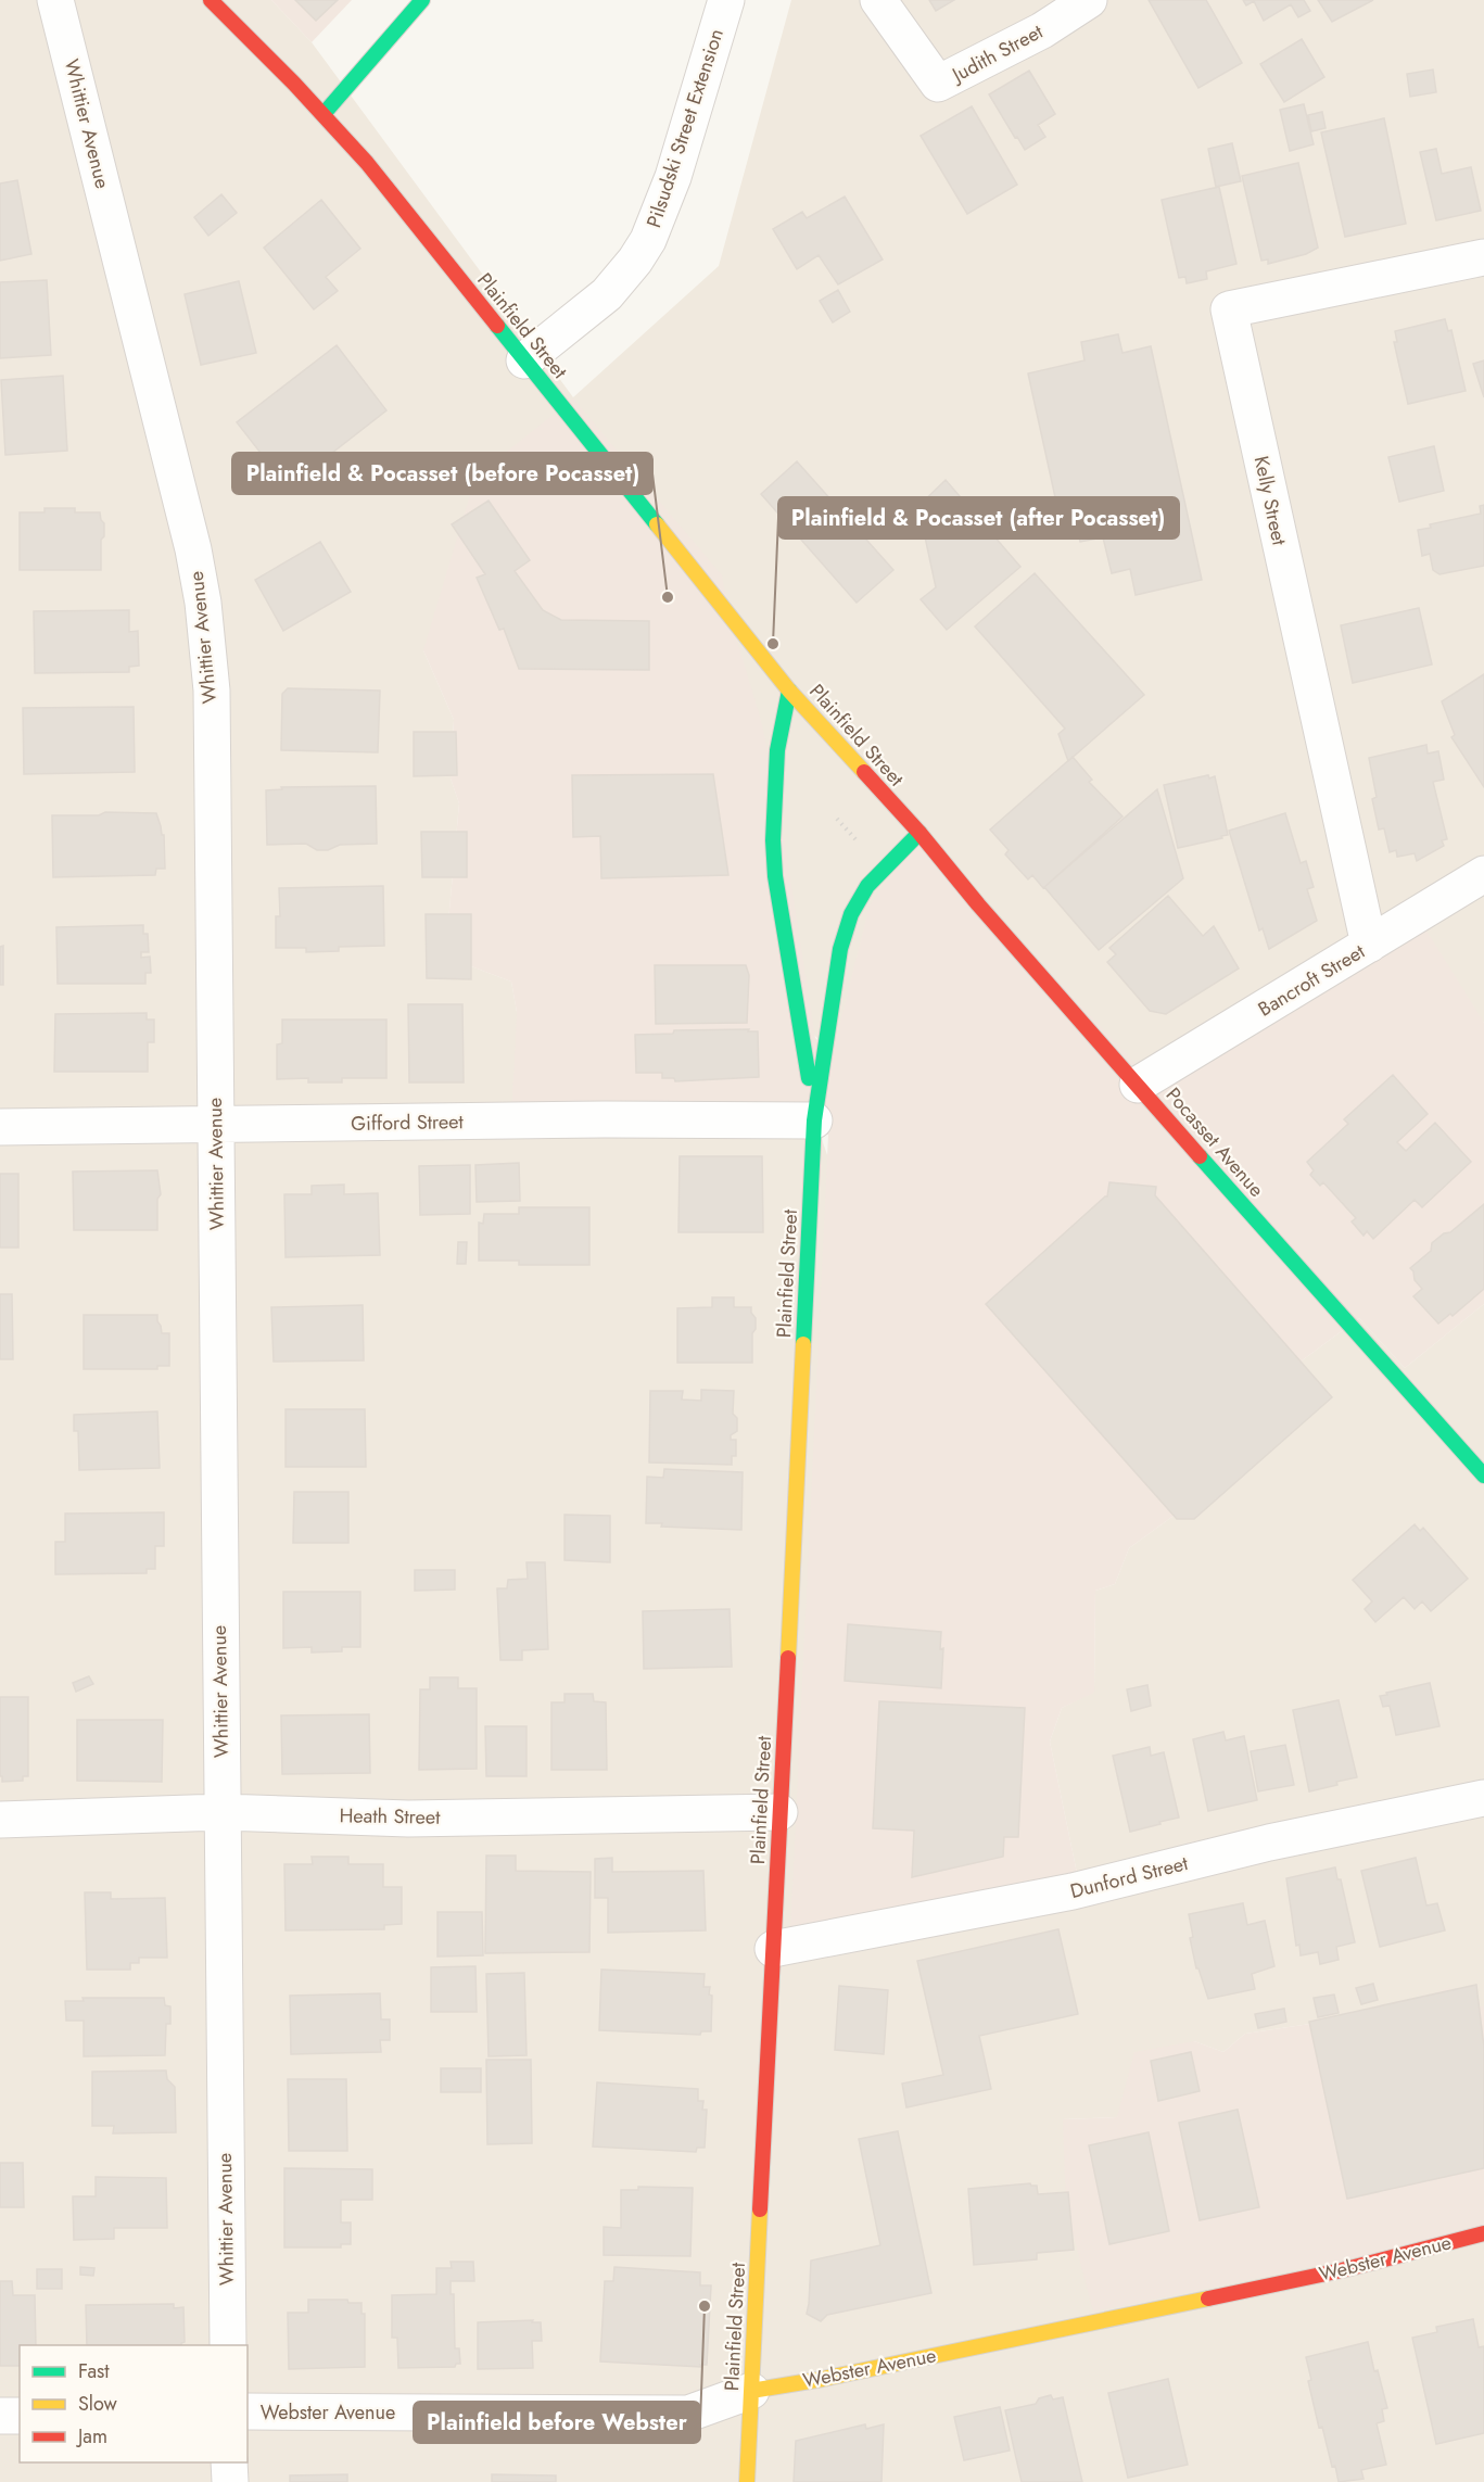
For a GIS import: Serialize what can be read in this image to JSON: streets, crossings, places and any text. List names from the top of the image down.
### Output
{
  "streets": {
    "main road": ["Plainfield Street", "Pocasset Avenue", "Webster Avenue"],
    "street": [
      "Judith Street",
      "Whittier Avenue",
      "Pilsudski Street Extension",
      "Kelly Street",
      "Bancroft Street",
      "Gifford Street",
      "Heath Street",
      "Dunford Street"
    ]
  },
  "crossings": [
    ["Whittier Avenue", "Gifford Street"],
    ["Whittier Avenue", "Heath Street"],
    ["Pilsudski Street Extension", "Plainfield Street"],
    ["Plainfield Street", "Gifford Street"],
    ["Plainfield Street", "Pocasset Avenue"],
    ["Plainfield Street", "Heath Street"],
    ["Plainfield Street", "Dunford Street"],
    ["Plainfield Street", "Webster Avenue"],
    ["Kelly Street", "Bancroft Street"],
    ["Bancroft Street", "Pocasset Avenue"]
  ],
  "places": ["Plainfield & Pocasset (before Pocasset)", "Plainfield & Pocasset (after Pocasset)", "Plainfield before Webster"],
  "legend": ["Fast", "Slow", "Jam"]
}
